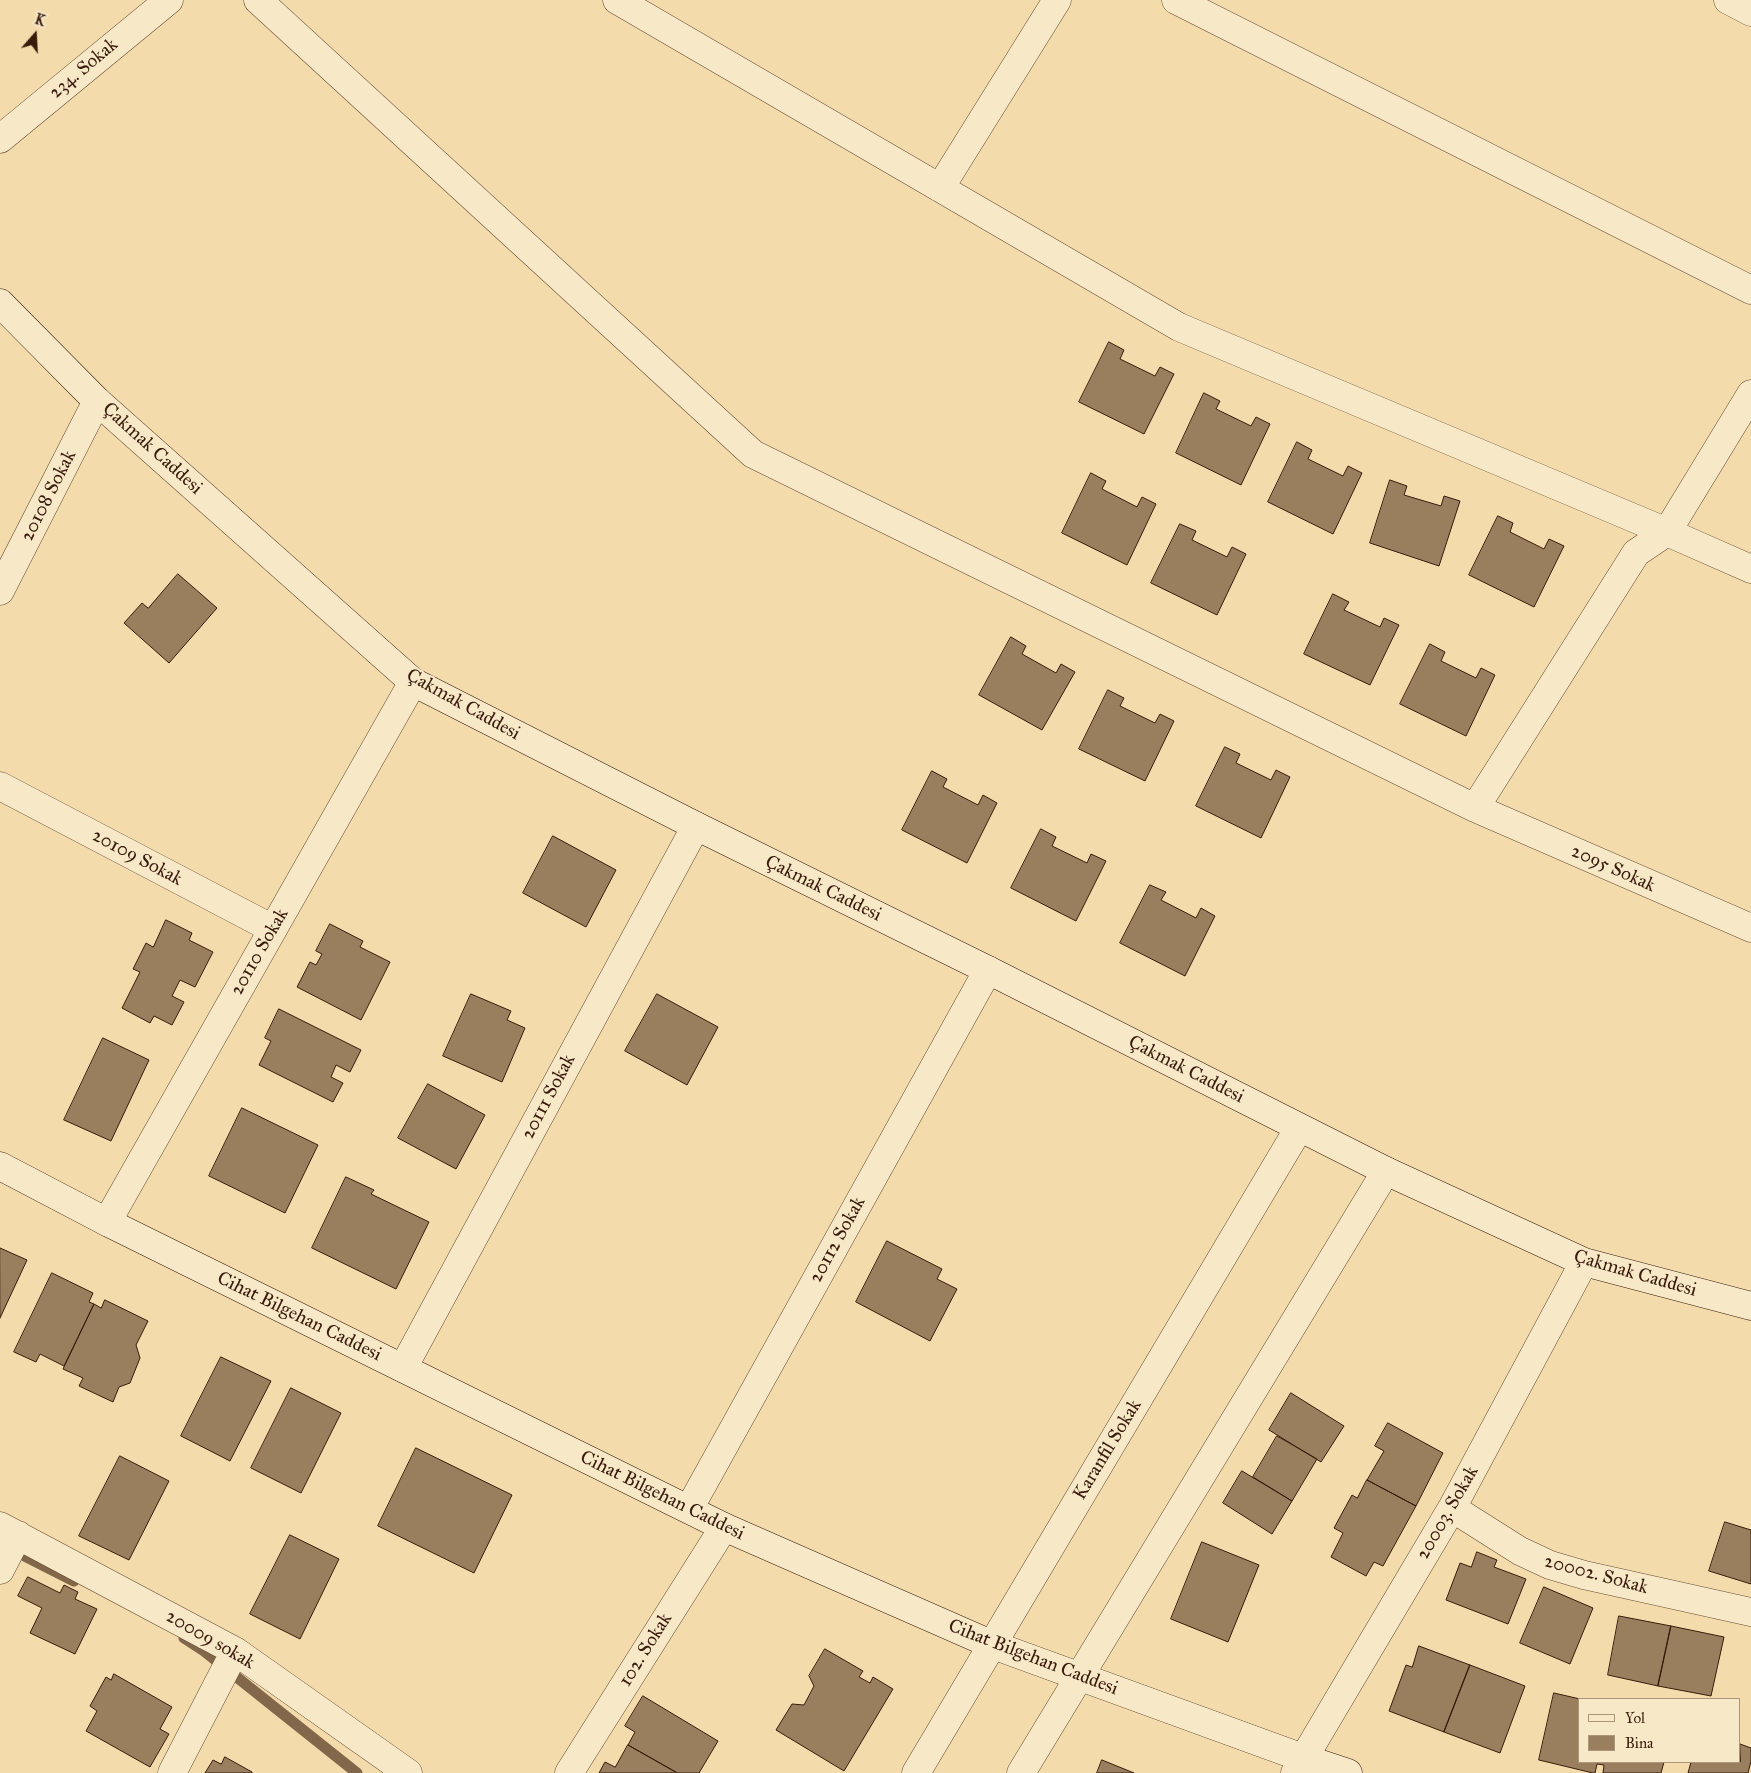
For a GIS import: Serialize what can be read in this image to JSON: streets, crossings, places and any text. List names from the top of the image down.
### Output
{
  "streets": {
    "street": [
      "234. Sokak",
      "Çakmak Caddesi",
      "20108 Sokak",
      "20109 Sokak",
      "2095 Sokak",
      "20110 Sokak",
      "20111 Sokak",
      "20112 Sokak",
      "Cihat Bilgehan Caddesi",
      "Karanfil Sokak",
      "20003. Sokak",
      "20002. Sokak",
      "20009 sokak",
      "102. Sokak"
    ]
  },
  "crossings": [
    ["Çakmak Caddesi", "20108 Sokak"],
    ["Çakmak Caddesi", "20110 Sokak"],
    ["Çakmak Caddesi", "20111 Sokak"],
    ["Çakmak Caddesi", "20112 Sokak"],
    ["Çakmak Caddesi", "Karanfil Sokak"],
    ["Çakmak Caddesi", "20003. Sokak"],
    ["20109 Sokak", "20110 Sokak"],
    ["20110 Sokak", "Cihat Bilgehan Caddesi"],
    ["20111 Sokak", "Cihat Bilgehan Caddesi"],
    ["20112 Sokak", "Cihat Bilgehan Caddesi"],
    ["Cihat Bilgehan Caddesi", "Karanfil Sokak"],
    ["Cihat Bilgehan Caddesi", "20003. Sokak"],
    ["Cihat Bilgehan Caddesi", "102. Sokak"],
    ["20003. Sokak", "20002. Sokak"]
  ],
  "legend": ["Yol", "Bina"],
  "north": "top"
}
